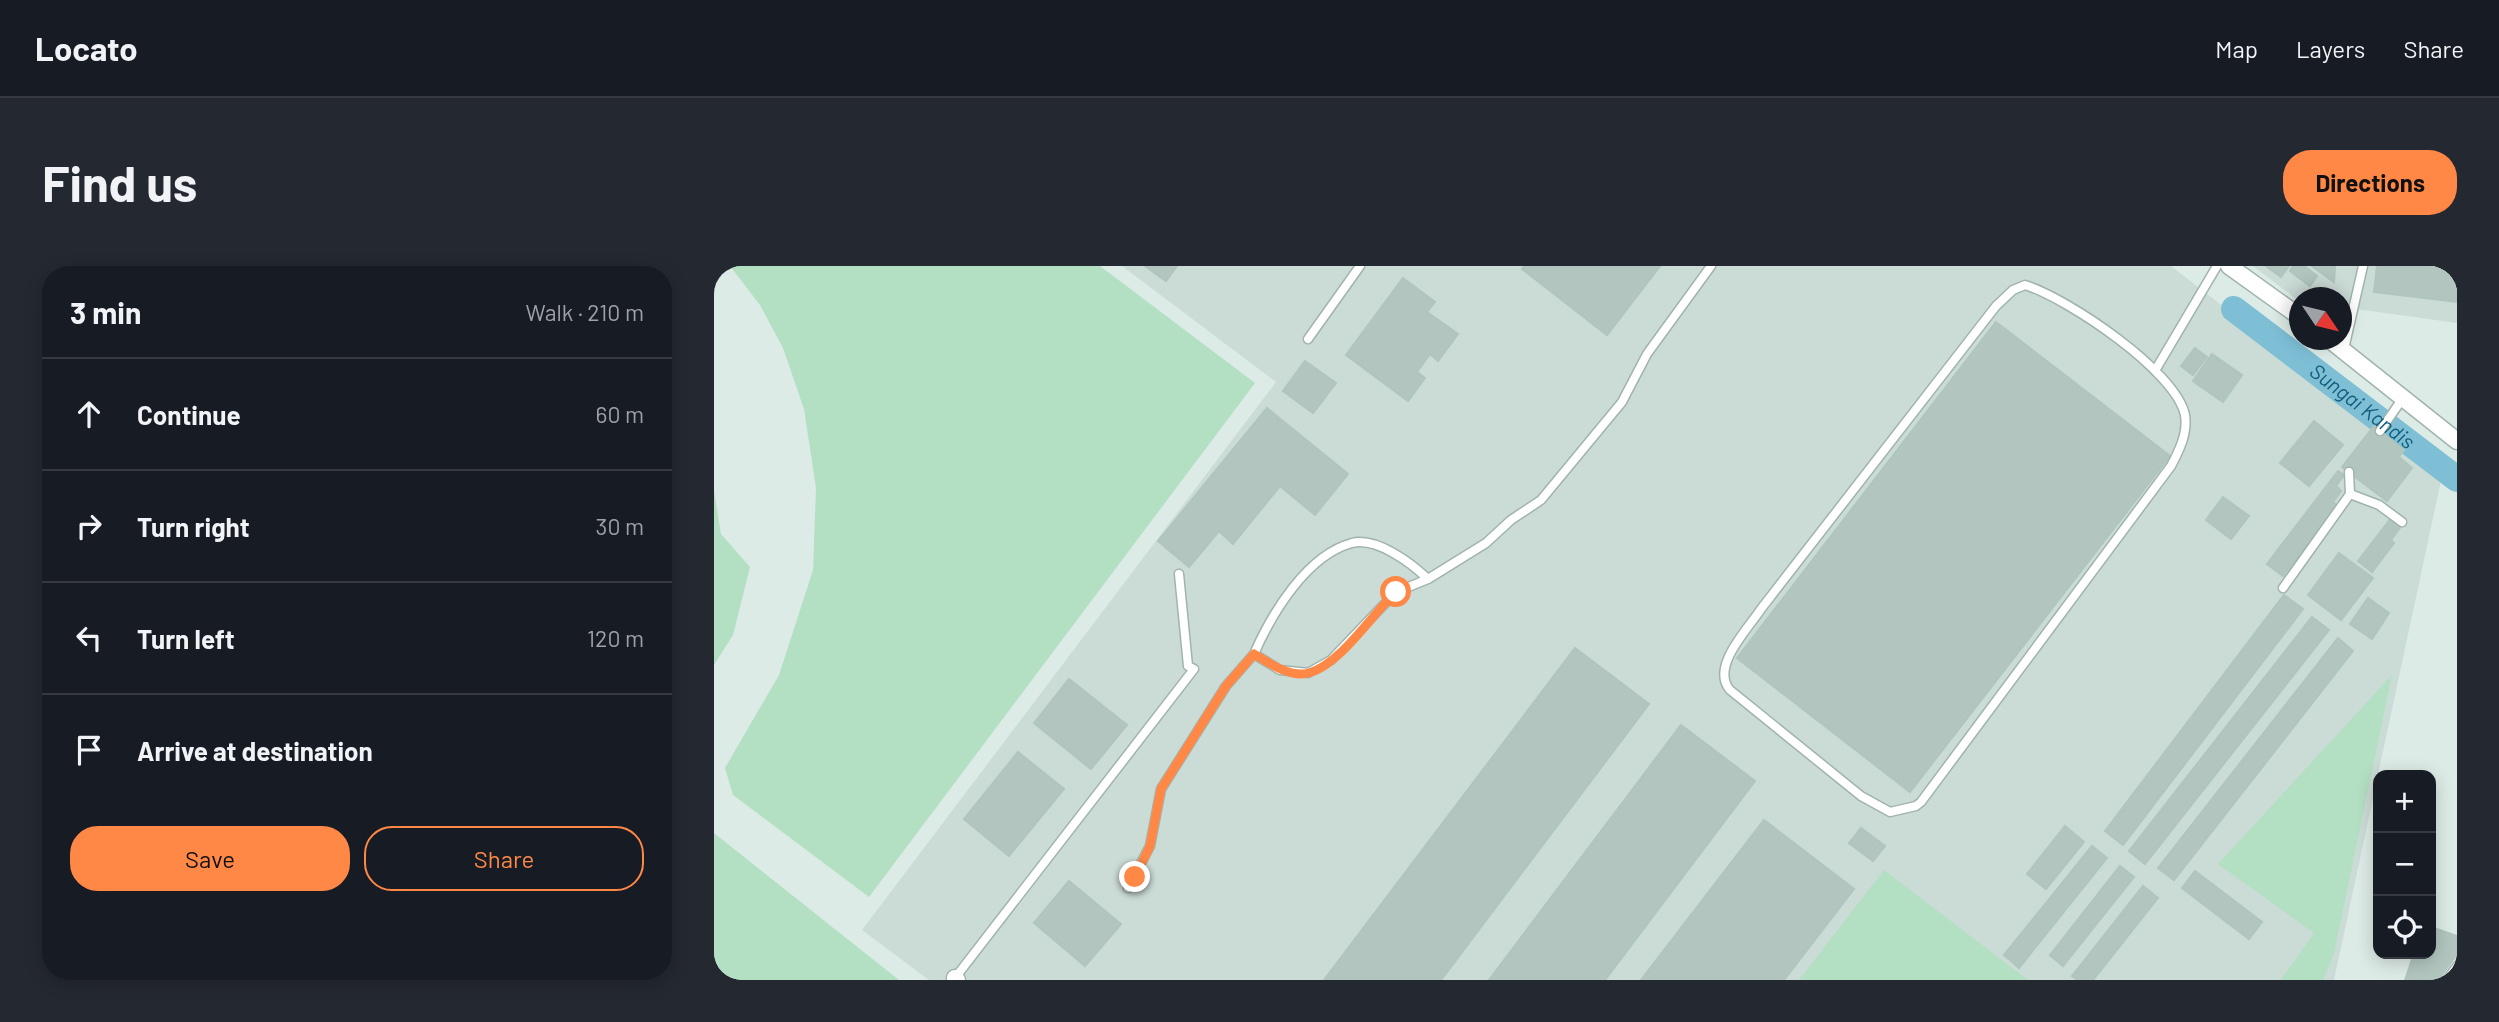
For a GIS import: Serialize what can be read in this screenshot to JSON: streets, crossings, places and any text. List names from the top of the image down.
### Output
{
  "water": ["Sungai Kandis"],
  "north": "bottom right",
  "page": {
    "header": "Locato",
    "nav": ["Map", "Layers", "Share"],
    "buttons": [
      "Directions",
      ["Save", "Share"]
    ],
    "title": "Find us",
    "heading": ["3 min", "Walk · 210 m"],
    "list": [
      ["Continue", "60 m"],
      ["Turn right", "30 m"],
      ["Turn left", "120 m"],
      "Arrive at destination"
    ],
    "map_buttons": ["+", "−"]
  }
}
